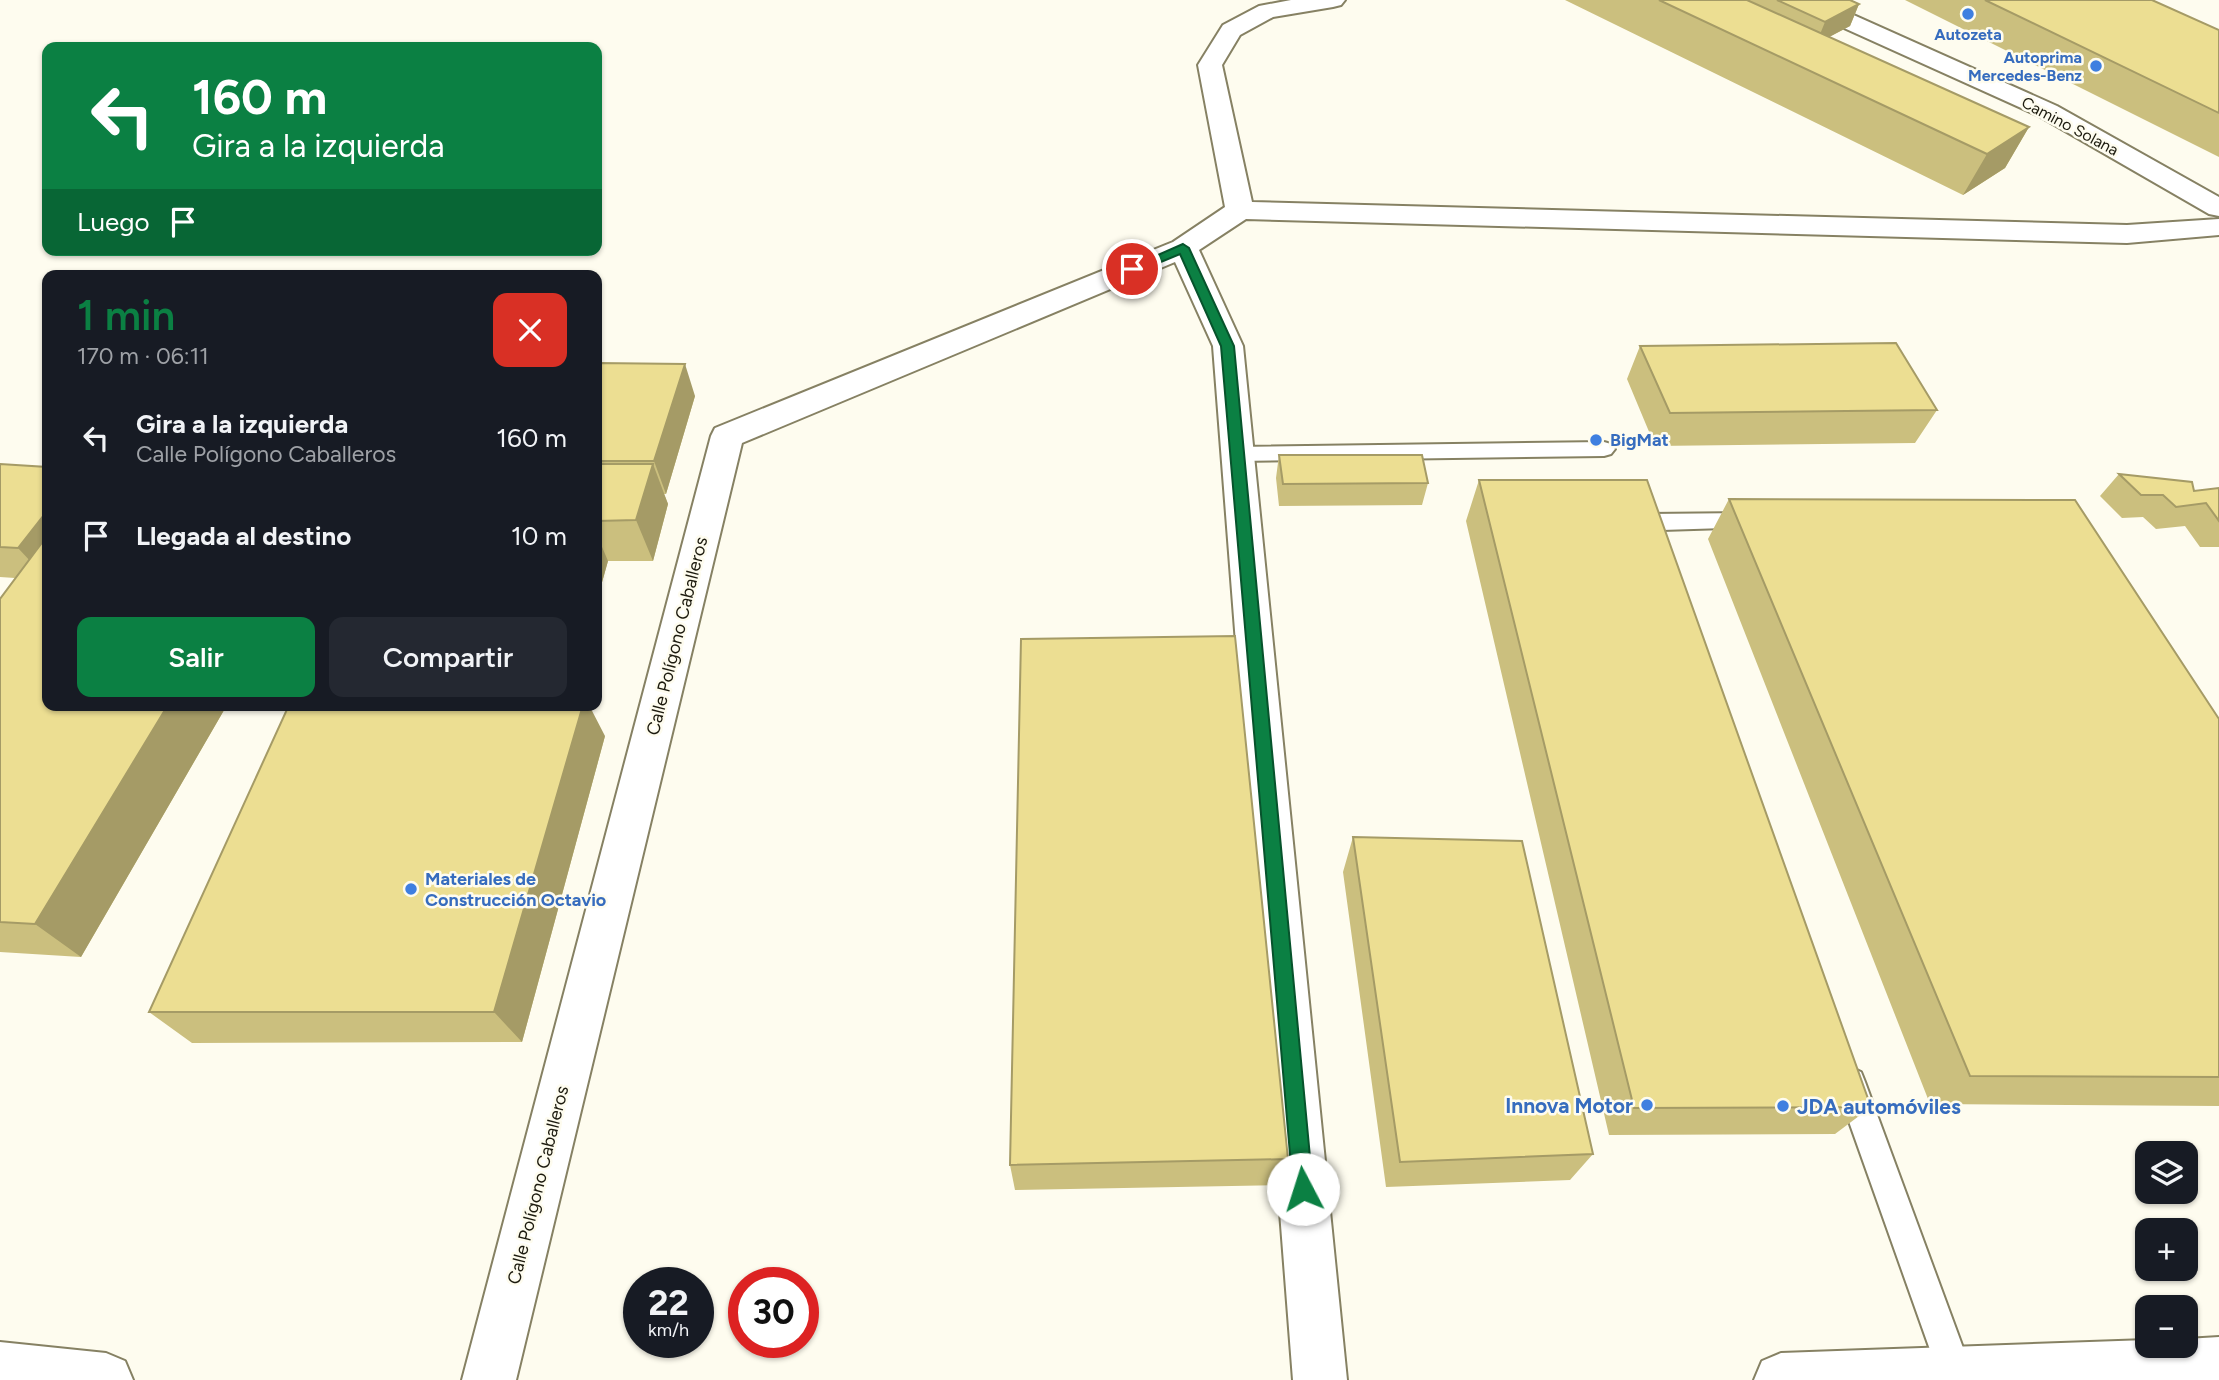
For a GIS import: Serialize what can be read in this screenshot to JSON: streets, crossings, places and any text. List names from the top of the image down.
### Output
{
  "streets": {
    "main road": ["Camino Solana", "Calle Polígono Caballeros"]
  },
  "places": [
    "Autozeta",
    "Autoprima Mercedes-Benz",
    "BigMat",
    "Materiales de Construcción Octavio",
    "Innova Motor",
    "JDA automóviles"
  ],
  "page": {
    "turn": ["160 m", "Gira a la izquierda"],
    "then": "Luego",
    "heading": ["1 min", "170 m · 06:11"],
    "list": [
      {
        "name": "Gira a la izquierda",
        "note": "Calle Polígono Caballeros",
        "value": "160 m"
      },
      {
        "name": "Llegada al destino",
        "value": "10 m"
      }
    ],
    "buttons": ["Salir", "Compartir"],
    "map_buttons": ["+", "−"],
    "speed": "22 km/h",
    "limit": "30"
  }
}
